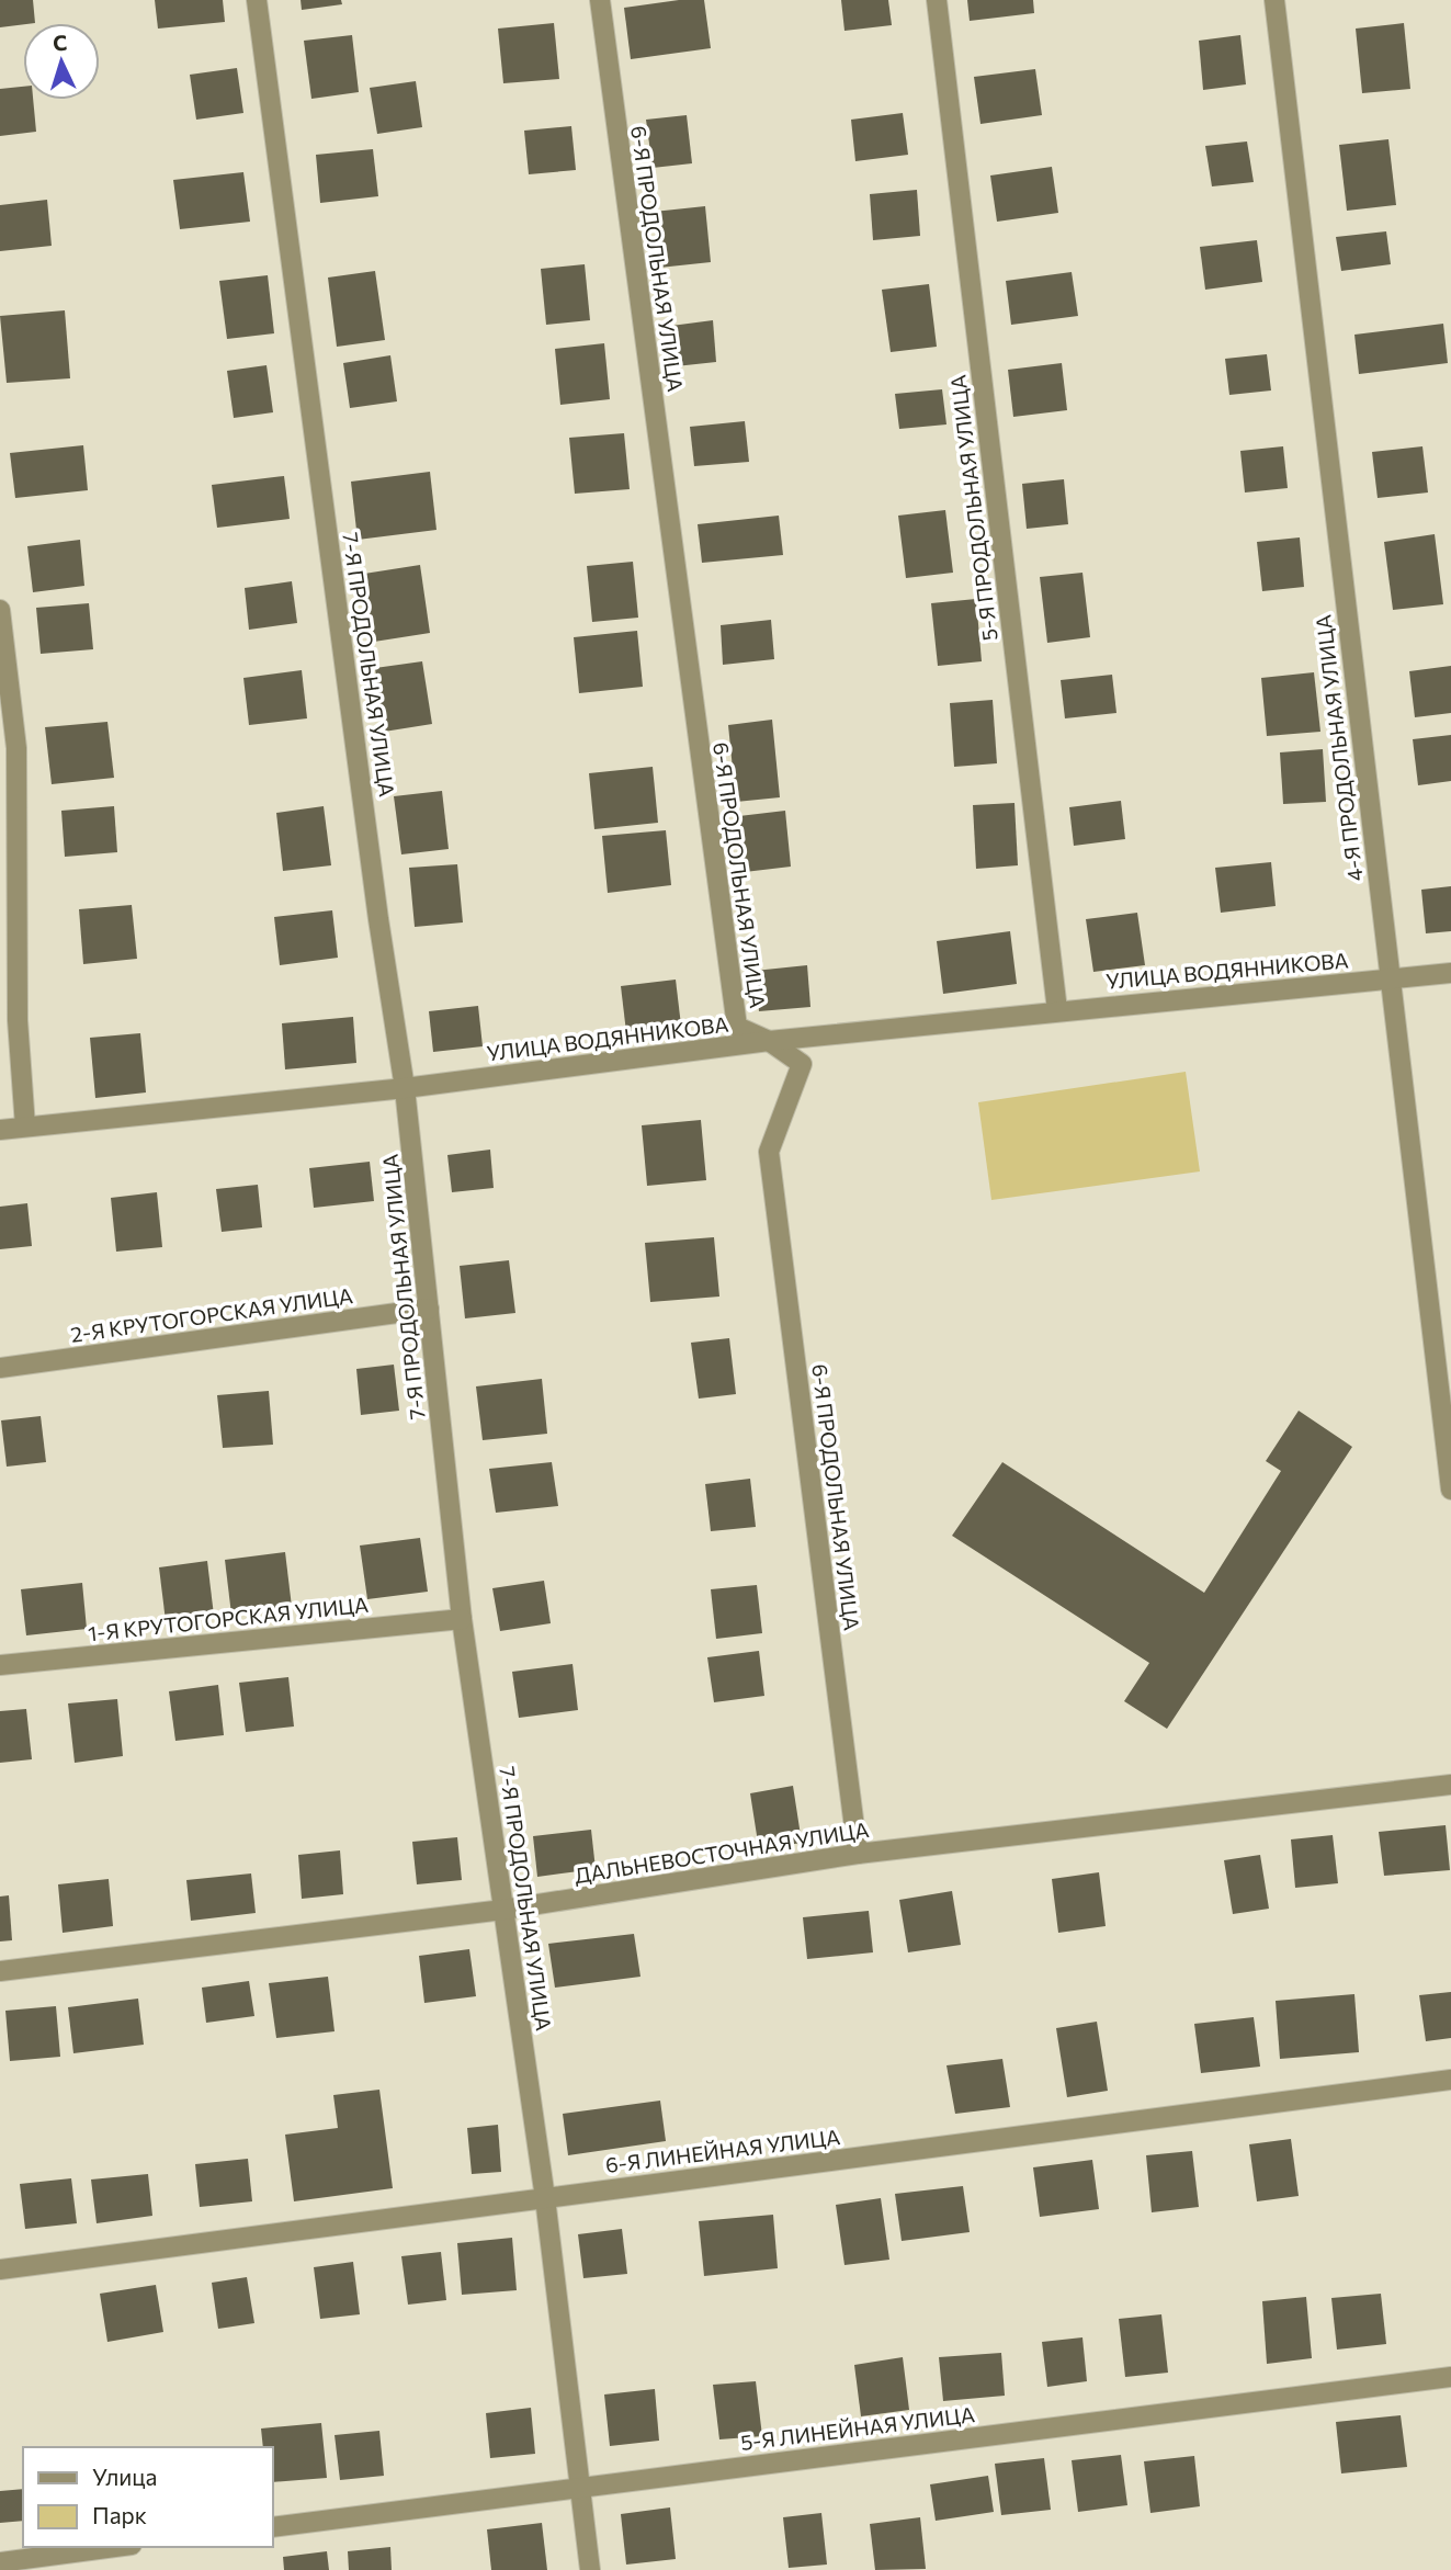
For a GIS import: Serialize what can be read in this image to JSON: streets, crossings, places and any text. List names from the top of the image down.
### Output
{
  "streets": {
    "street": [
      "6-Я ПРОДОЛЬНАЯ УЛИЦА",
      "5-Я ПРОДОЛЬНАЯ УЛИЦА",
      "7-Я ПРОДОЛЬНАЯ УЛИЦА",
      "4-Я ПРОДОЛЬНАЯ УЛИЦА",
      "УЛИЦА ВОДЯННИКОВА",
      "2-Я КРУТОГОРСКАЯ УЛИЦА",
      "1-Я КРУТОГОРСКАЯ УЛИЦА",
      "ДАЛЬНЕВОСТОЧНАЯ УЛИЦА",
      "6-Я ЛИНЕЙНАЯ УЛИЦА",
      "5-Я ЛИНЕЙНАЯ УЛИЦА"
    ]
  },
  "crossings": [
    ["6-Я ПРОДОЛЬНАЯ УЛИЦА", "УЛИЦА ВОДЯННИКОВА"],
    ["6-Я ПРОДОЛЬНАЯ УЛИЦА", "ДАЛЬНЕВОСТОЧНАЯ УЛИЦА"],
    ["5-Я ПРОДОЛЬНАЯ УЛИЦА", "УЛИЦА ВОДЯННИКОВА"],
    ["7-Я ПРОДОЛЬНАЯ УЛИЦА", "УЛИЦА ВОДЯННИКОВА"],
    ["7-Я ПРОДОЛЬНАЯ УЛИЦА", "2-Я КРУТОГОРСКАЯ УЛИЦА"],
    ["7-Я ПРОДОЛЬНАЯ УЛИЦА", "1-Я КРУТОГОРСКАЯ УЛИЦА"],
    ["7-Я ПРОДОЛЬНАЯ УЛИЦА", "ДАЛЬНЕВОСТОЧНАЯ УЛИЦА"],
    ["7-Я ПРОДОЛЬНАЯ УЛИЦА", "6-Я ЛИНЕЙНАЯ УЛИЦА"],
    ["7-Я ПРОДОЛЬНАЯ УЛИЦА", "5-Я ЛИНЕЙНАЯ УЛИЦА"],
    ["4-Я ПРОДОЛЬНАЯ УЛИЦА", "УЛИЦА ВОДЯННИКОВА"]
  ],
  "legend": ["Улица", "Парк"],
  "north": "top"
}
